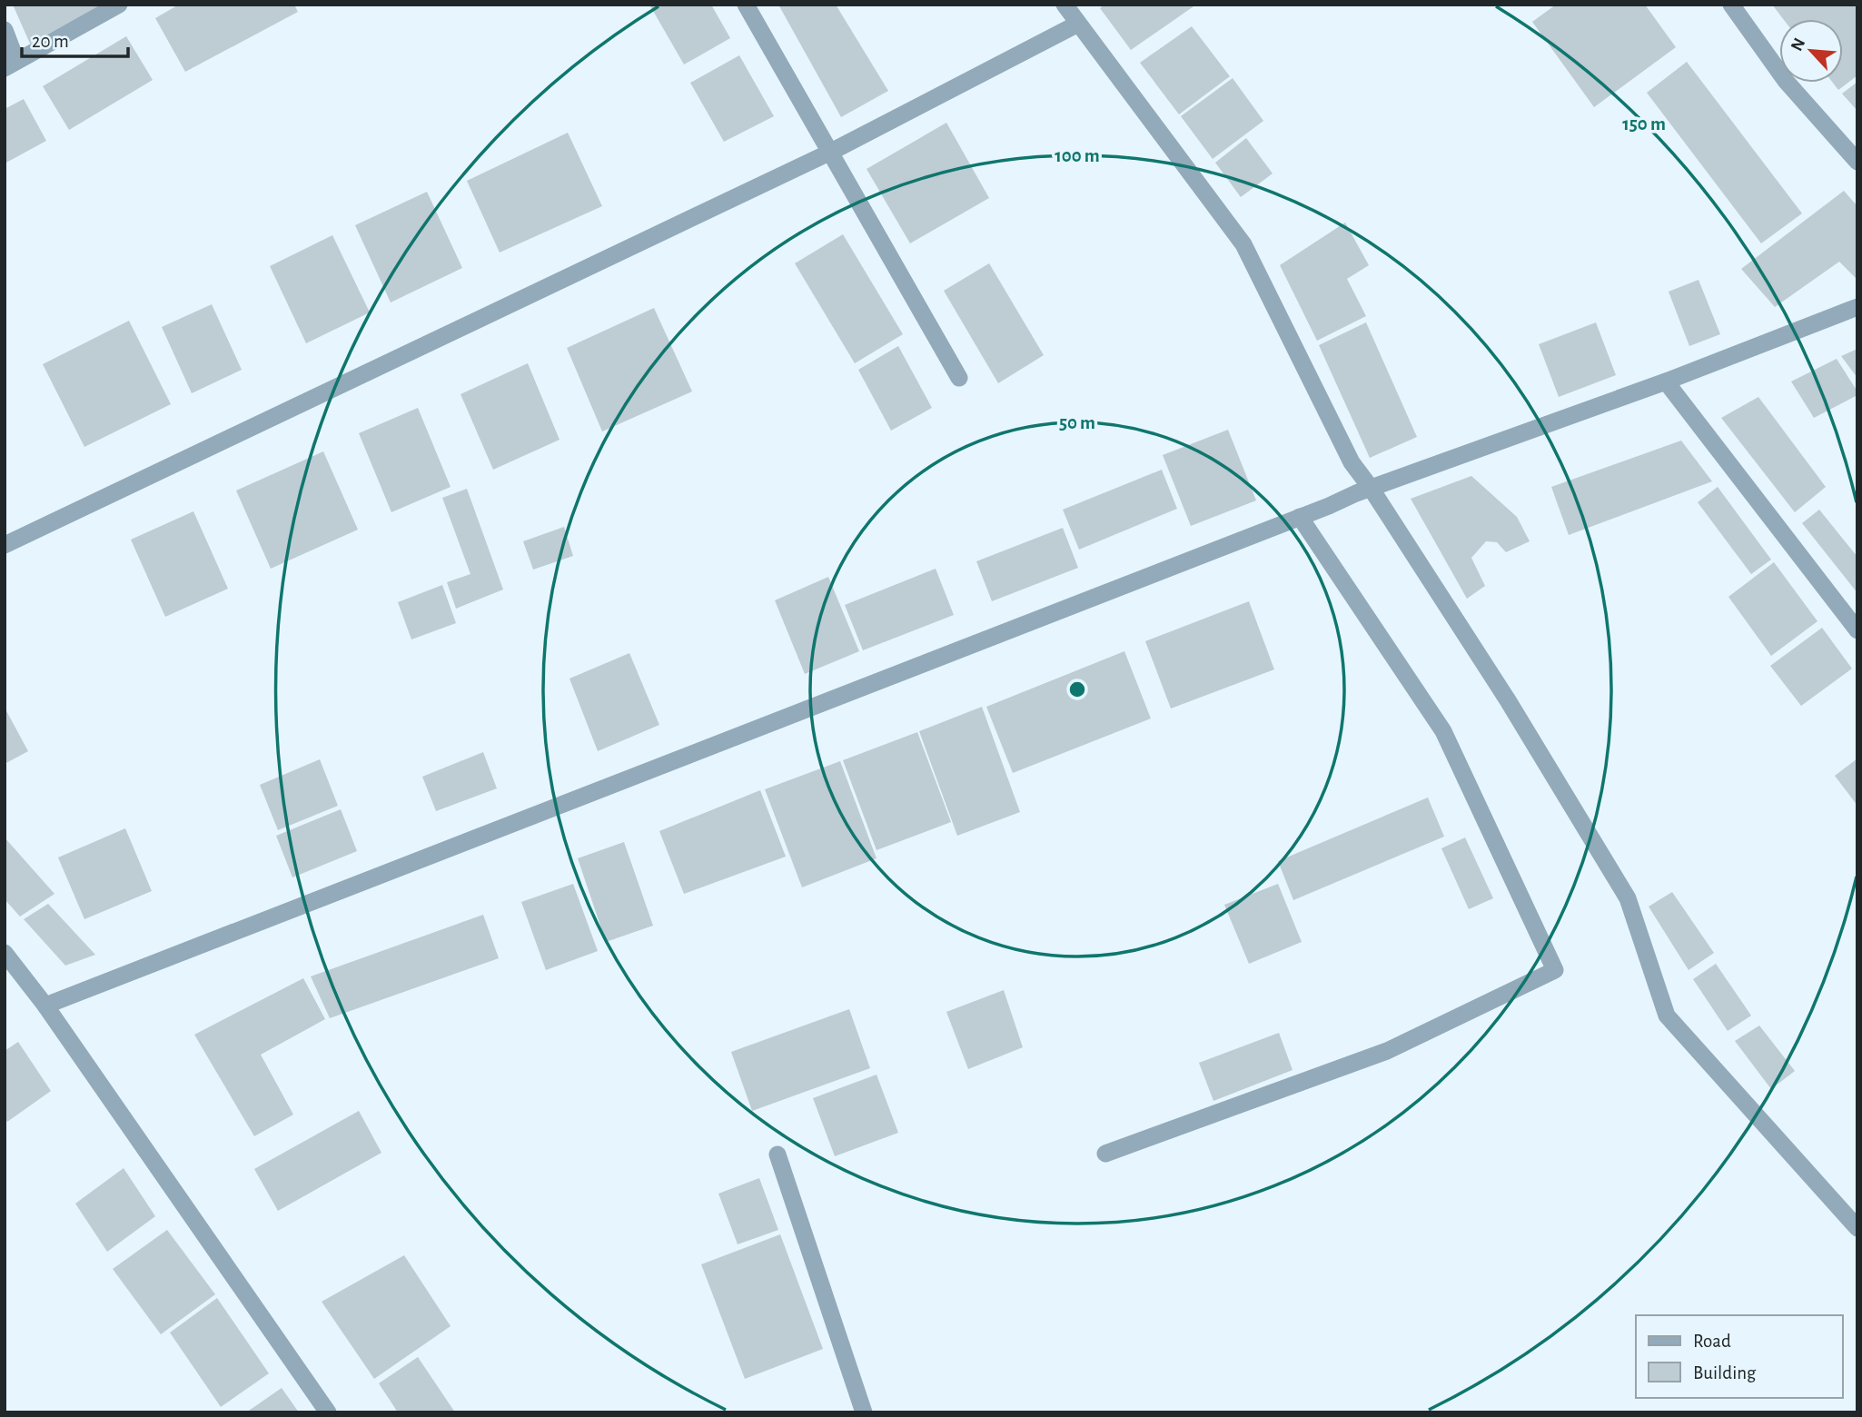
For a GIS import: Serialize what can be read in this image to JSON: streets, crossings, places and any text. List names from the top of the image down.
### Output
{
  "legend": ["Road", "Building"],
  "scale_bar": "20 m",
  "north": "top left",
  "rings": ["150 m", "100 m", "50 m"]
}
